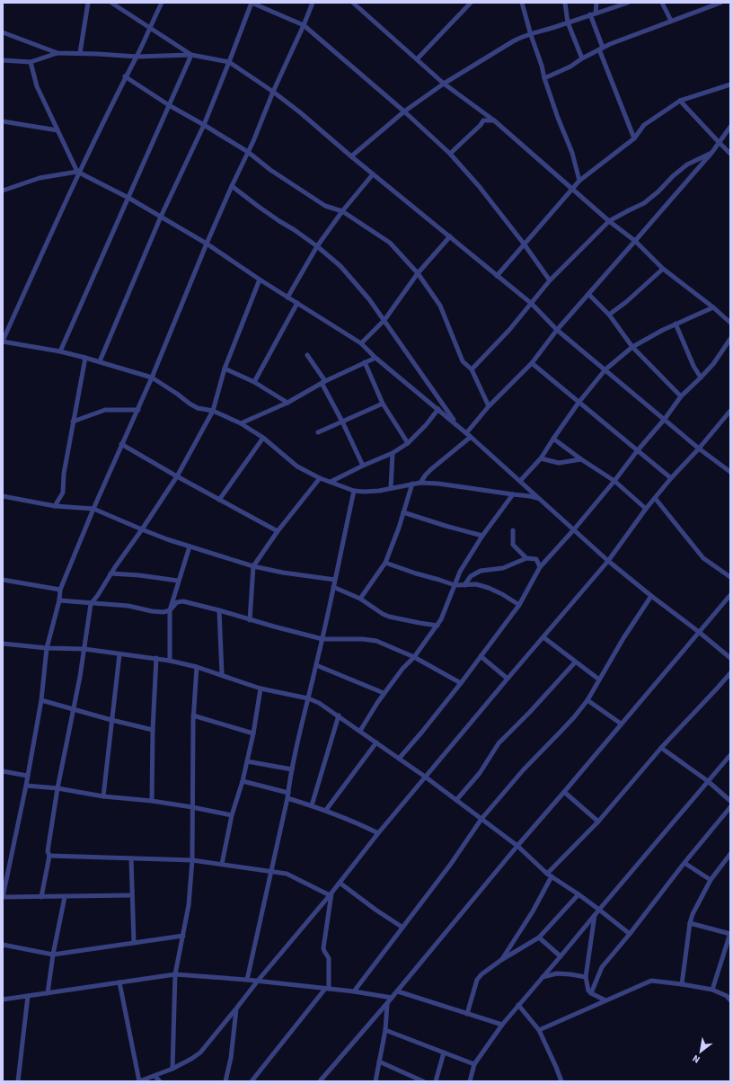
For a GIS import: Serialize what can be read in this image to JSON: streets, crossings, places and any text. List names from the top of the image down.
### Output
{
  "north": "bottom left"
}
